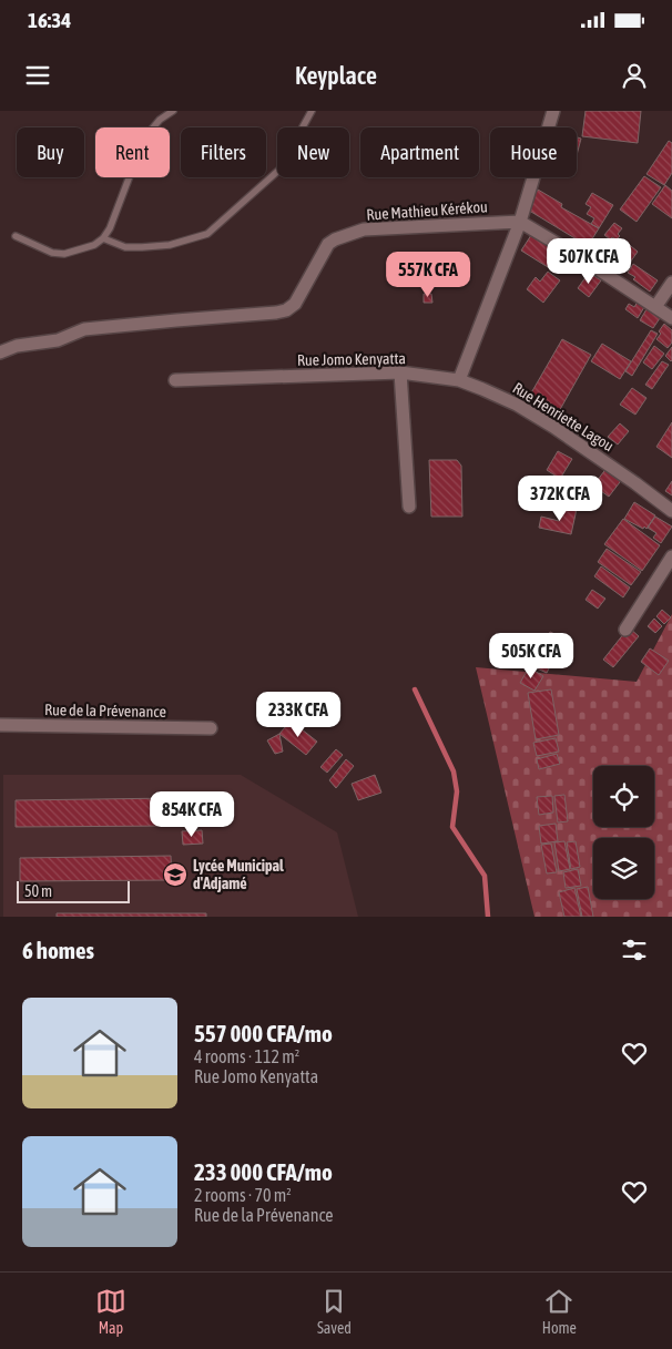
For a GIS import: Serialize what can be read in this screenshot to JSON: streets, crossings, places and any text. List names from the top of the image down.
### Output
{
  "streets": {
    "street": [
      "Rue Mathieu Kérékou",
      "Rue Jomo Kenyatta",
      "Rue Henriette Lagou",
      "Rue de la Prévenance"
    ]
  },
  "crossings": [
    ["Rue Jomo Kenyatta", "Rue Henriette Lagou"]
  ],
  "places": {
    "school or university": ["Lycée Municipal d'Adjamé"]
  },
  "scale_bar": "50 m",
  "page": {
    "status": "16:34",
    "header": "Keyplace",
    "chip": [
      "Buy",
      "Rent",
      "Filters",
      "New",
      "Apartment",
      "House"
    ],
    "price": [
      "507K CFA",
      "557K CFA",
      "372K CFA",
      "505K CFA",
      "233K CFA",
      "854K CFA"
    ],
    "scale": "50 m",
    "heading": "6 homes",
    "list": [
      {
        "name": "557 000 CFA/mo",
        "note": "4 rooms · 112 m² · Rue Jomo Kenyatta"
      },
      {
        "name": "233 000 CFA/mo",
        "note": "2 rooms · 70 m² · Rue de la Prévenance"
      }
    ],
    "tabs": ["Map", "Saved", "Home"]
  }
}
